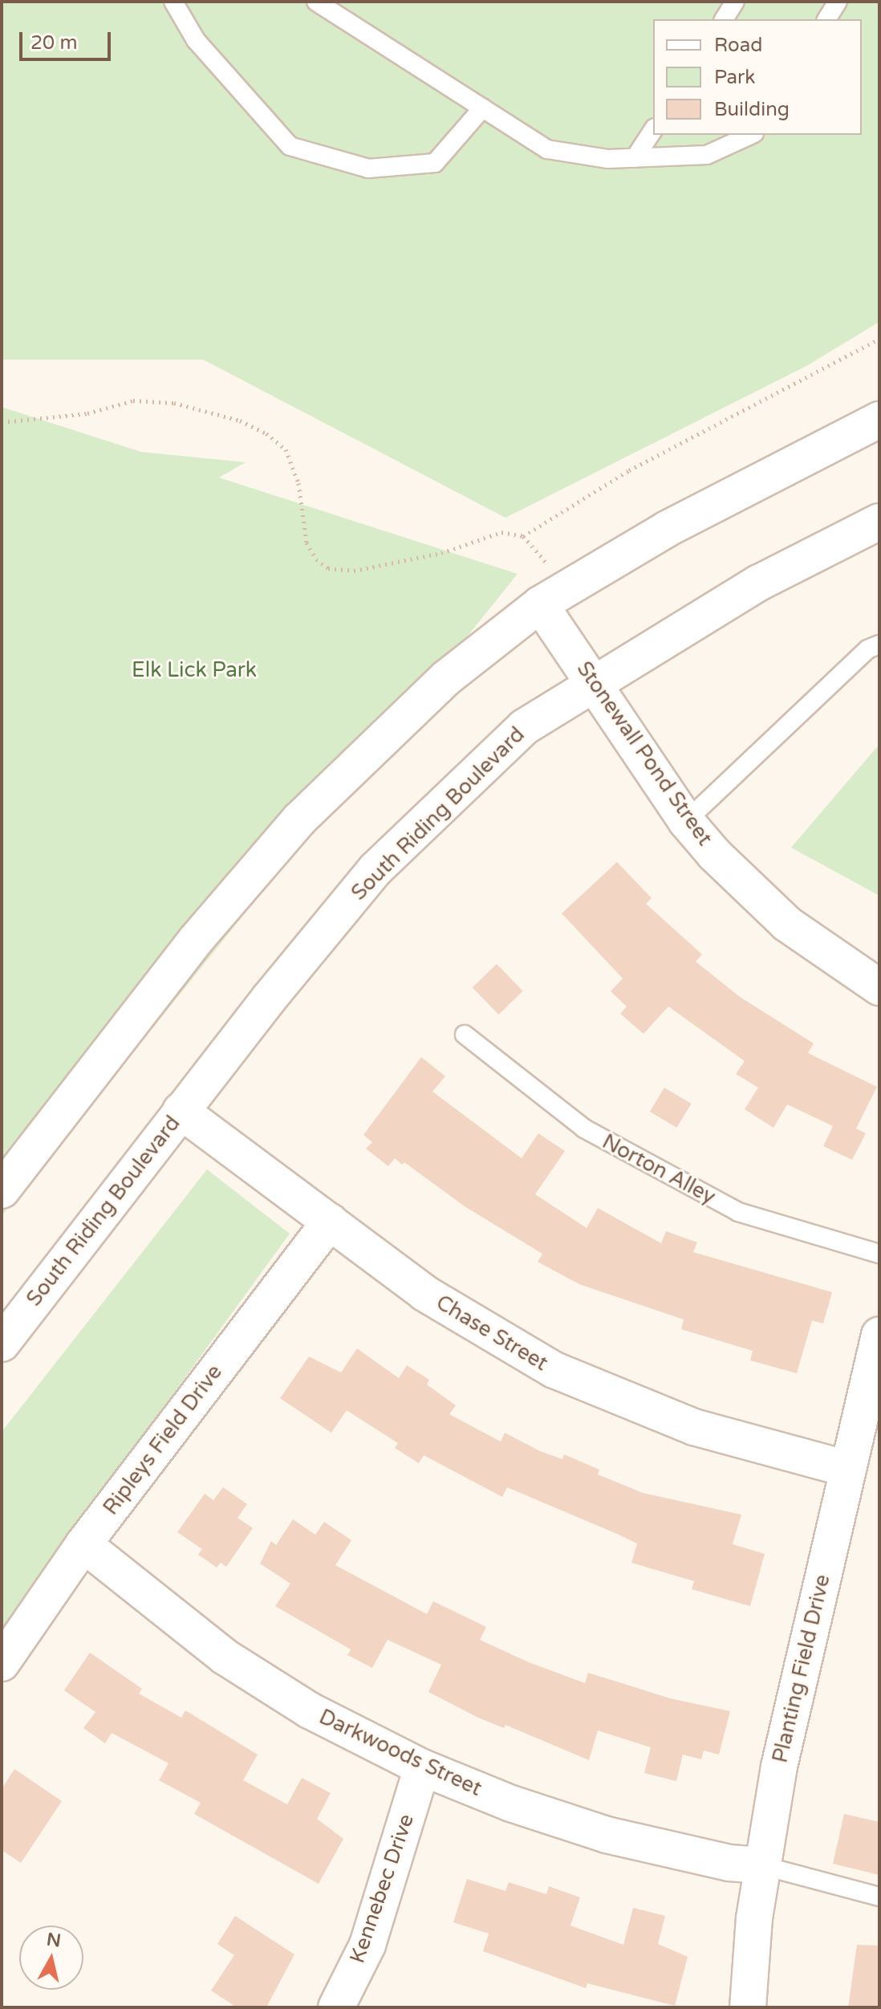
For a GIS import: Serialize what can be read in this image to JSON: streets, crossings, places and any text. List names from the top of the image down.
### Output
{
  "streets": {
    "street": [
      "Stonewall Pond Street",
      "South Riding Boulevard",
      "Chase Street",
      "Ripleys Field Drive",
      "Planting Field Drive",
      "Darkwoods Street",
      "Kennebec Drive"
    ],
    "lane": ["Norton Alley"]
  },
  "crossings": [
    ["Stonewall Pond Street", "South Riding Boulevard"],
    ["South Riding Boulevard", "Chase Street"],
    ["Chase Street", "Ripleys Field Drive"],
    ["Chase Street", "Planting Field Drive"],
    ["Ripleys Field Drive", "Darkwoods Street"],
    ["Planting Field Drive", "Darkwoods Street"],
    ["Darkwoods Street", "Kennebec Drive"]
  ],
  "parks": ["Elk Lick Park"],
  "legend": ["Road", "Park", "Building"],
  "scale_bar": "20 m",
  "north": "top"
}
